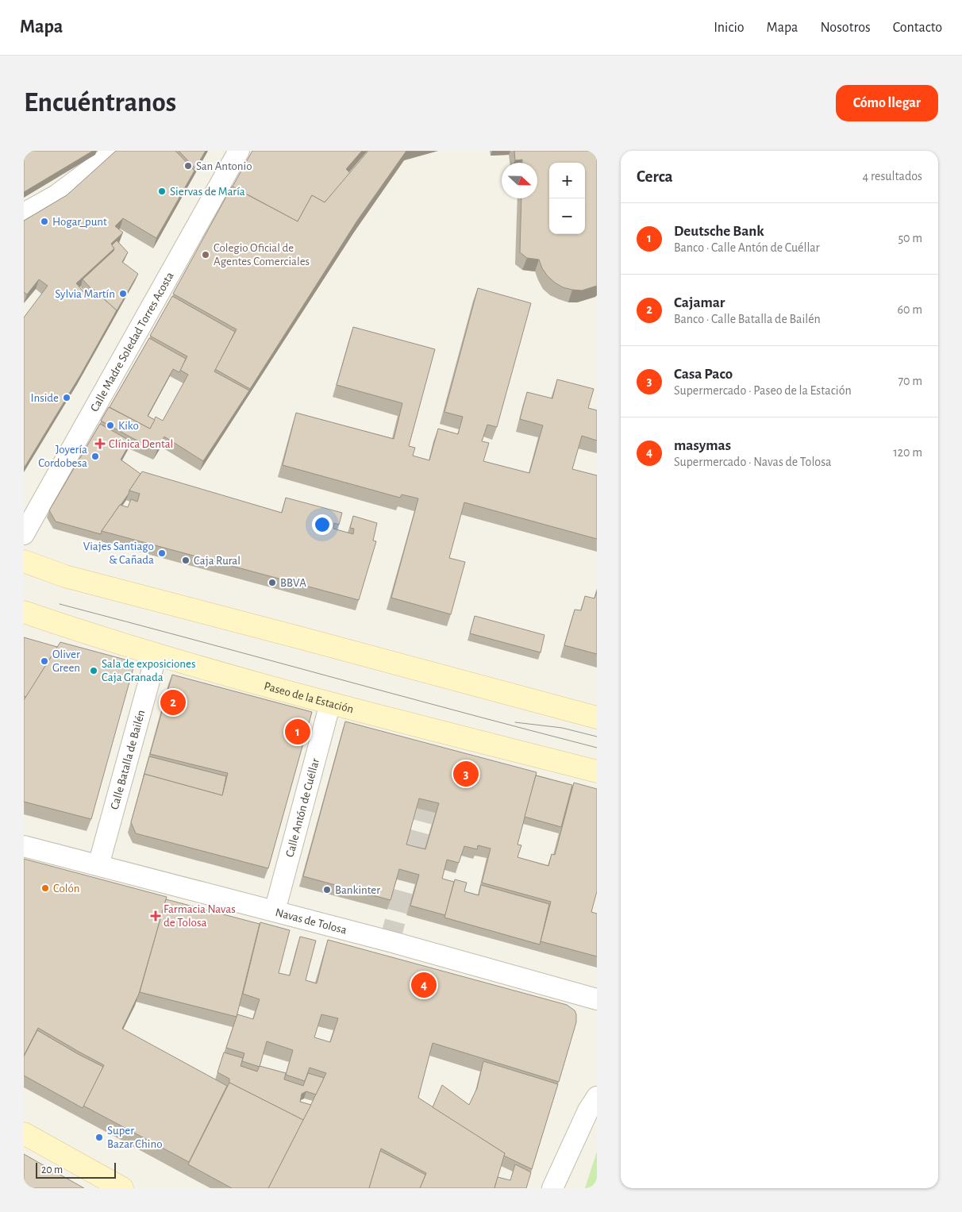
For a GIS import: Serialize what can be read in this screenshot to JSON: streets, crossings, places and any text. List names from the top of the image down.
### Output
{
  "streets": {
    "main road": ["Paseo de la Estación"],
    "street": [
      "Calle Madre Soledad Torres Acosta",
      "Calle Batalla de Bailén",
      "Calle Antón de Cuéllar",
      "Navas de Tolosa"
    ]
  },
  "crossings": [
    ["Paseo de la Estación", "Calle Batalla de Bailén"],
    ["Paseo de la Estación", "Calle Antón de Cuéllar"],
    ["Calle Batalla de Bailén", "Navas de Tolosa"],
    ["Calle Antón de Cuéllar", "Navas de Tolosa"]
  ],
  "places": {
    "other": [
      "San Antonio",
      "Siervas de María",
      "Hogar_punt",
      "Colegio Oficial de Agentes Comerciales",
      "Sylvia Martín",
      "Inside",
      "Kiko",
      "Joyería Cordobesa",
      "Viajes Santiago & Cañada",
      "Caja Rural",
      "BBVA",
      "Oliver Green",
      "Sala de exposiciones Caja Granada",
      "Colón",
      "Bankinter",
      "Super Bazar Chino"
    ],
    "health": ["Clínica Dental", "Farmacia Navas de Tolosa"]
  },
  "scale_bar": "20 m",
  "north": "right",
  "page": {
    "header": "Mapa",
    "nav": [
      "Inicio",
      "Mapa",
      "Nosotros",
      "Contacto"
    ],
    "buttons": "Cómo llegar",
    "title": "Encuéntranos",
    "heading": ["Cerca", "4 resultados"],
    "map_buttons": ["+", "−"],
    "list": [
      {
        "mark": "1",
        "name": "Deutsche Bank",
        "note": "Banco · Calle Antón de Cuéllar",
        "value": "50 m"
      },
      {
        "mark": "2",
        "name": "Cajamar",
        "note": "Banco · Calle Batalla de Bailén",
        "value": "60 m"
      },
      {
        "mark": "3",
        "name": "Casa Paco",
        "note": "Supermercado · Paseo de la Estación",
        "value": "70 m"
      },
      {
        "mark": "4",
        "name": "masymas",
        "note": "Supermercado · Navas de Tolosa",
        "value": "120 m"
      }
    ],
    "pins": [
      "2",
      "1",
      "3",
      "4"
    ],
    "scale": "20 m"
  }
}
